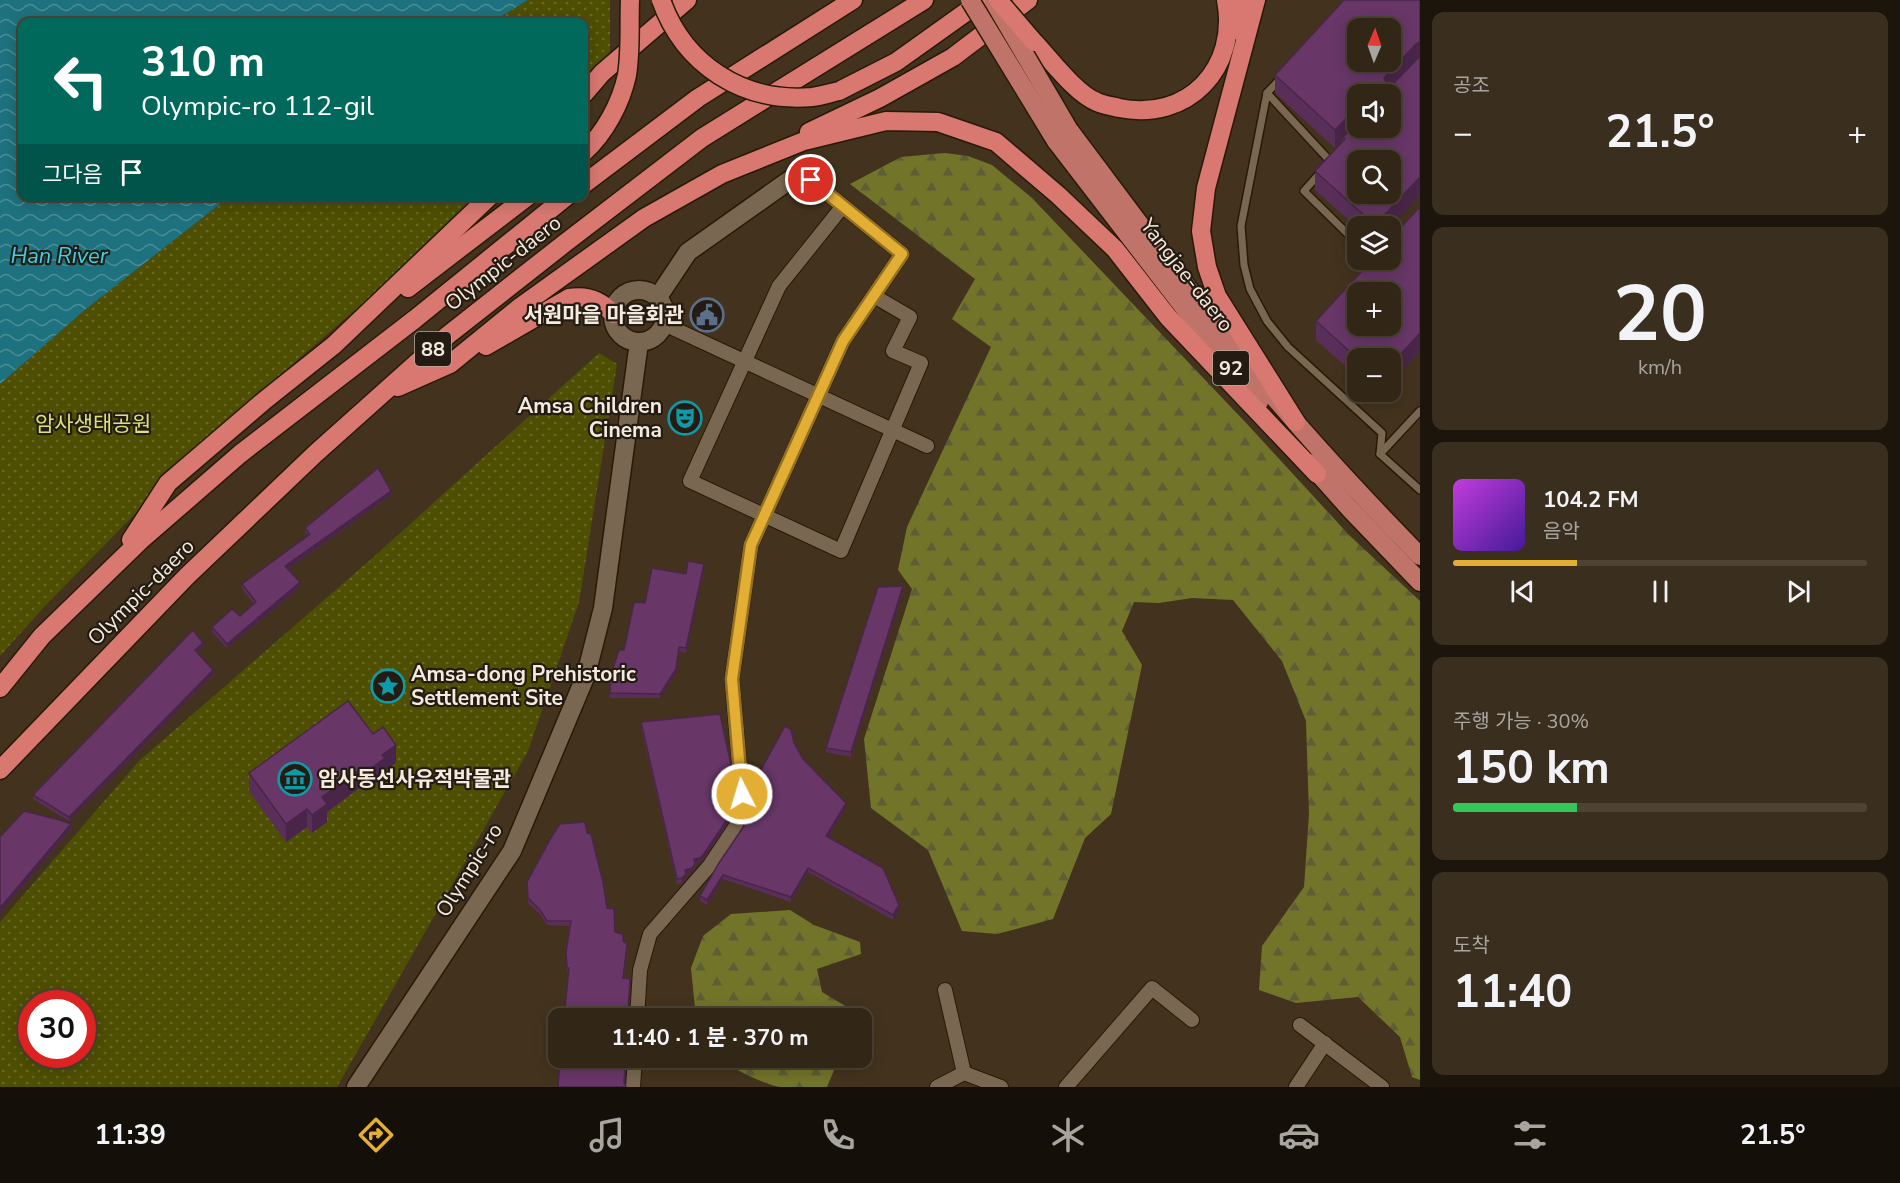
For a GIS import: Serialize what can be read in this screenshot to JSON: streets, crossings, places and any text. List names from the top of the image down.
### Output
{
  "streets": {
    "highway": ["Olympic-daero", "88"],
    "main road": ["Yangjae-daero", "92", "Olympic-ro"]
  },
  "water": ["Han River"],
  "parks": ["암사생태공원"],
  "places": {
    "public building": ["서원마을 마을회관"],
    "theatre": ["Amsa Children Cinema"],
    "place": ["Amsa-dong Prehistoric Settlement Site"],
    "museum": ["암사동선사유적박물관"]
  },
  "north": "top",
  "page": {
    "tile": [
      "공조",
      ["20", "km/h"],
      ["주행 가능 · 30%", "150 km"],
      ["도착", "11:40"]
    ],
    "map_buttons": ["+", "−"],
    "turn": ["310 m", "Olympic-ro 112-gil"],
    "heat": ["−", "21.5°", "+"],
    "then": "그다음",
    "song": ["104.2 FM", "음악"],
    "limit": "30",
    "trip": "11:40 · 1 분 · 370 m",
    "tabs": ["11:39", "21.5°"]
  }
}
